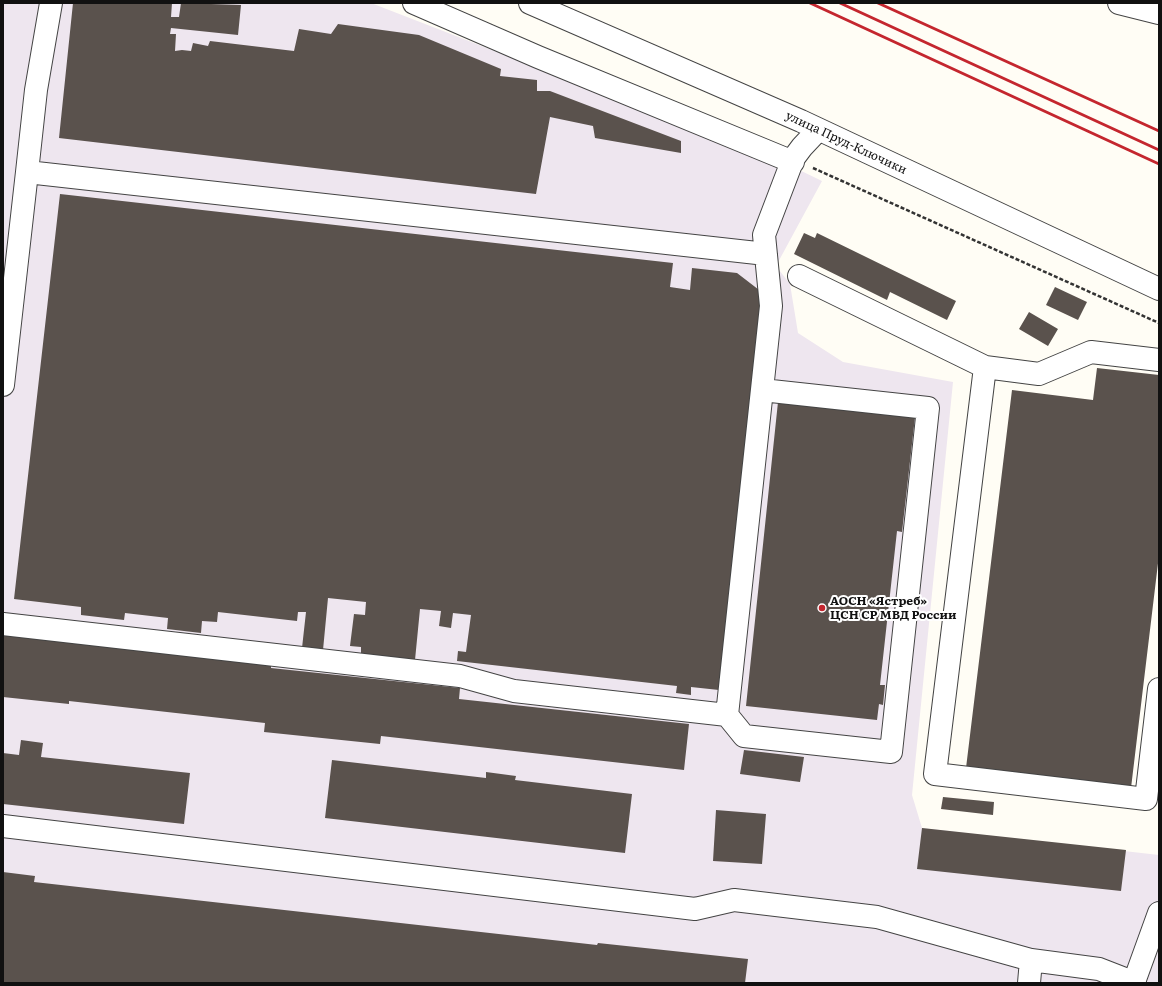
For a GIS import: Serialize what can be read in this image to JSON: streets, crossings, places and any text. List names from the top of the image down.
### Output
{
  "streets": {
    "street": ["улица Пруд-Ключики"]
  },
  "places": ["АОСН «Ястреб» ЦСН СР МВД России"]
}
